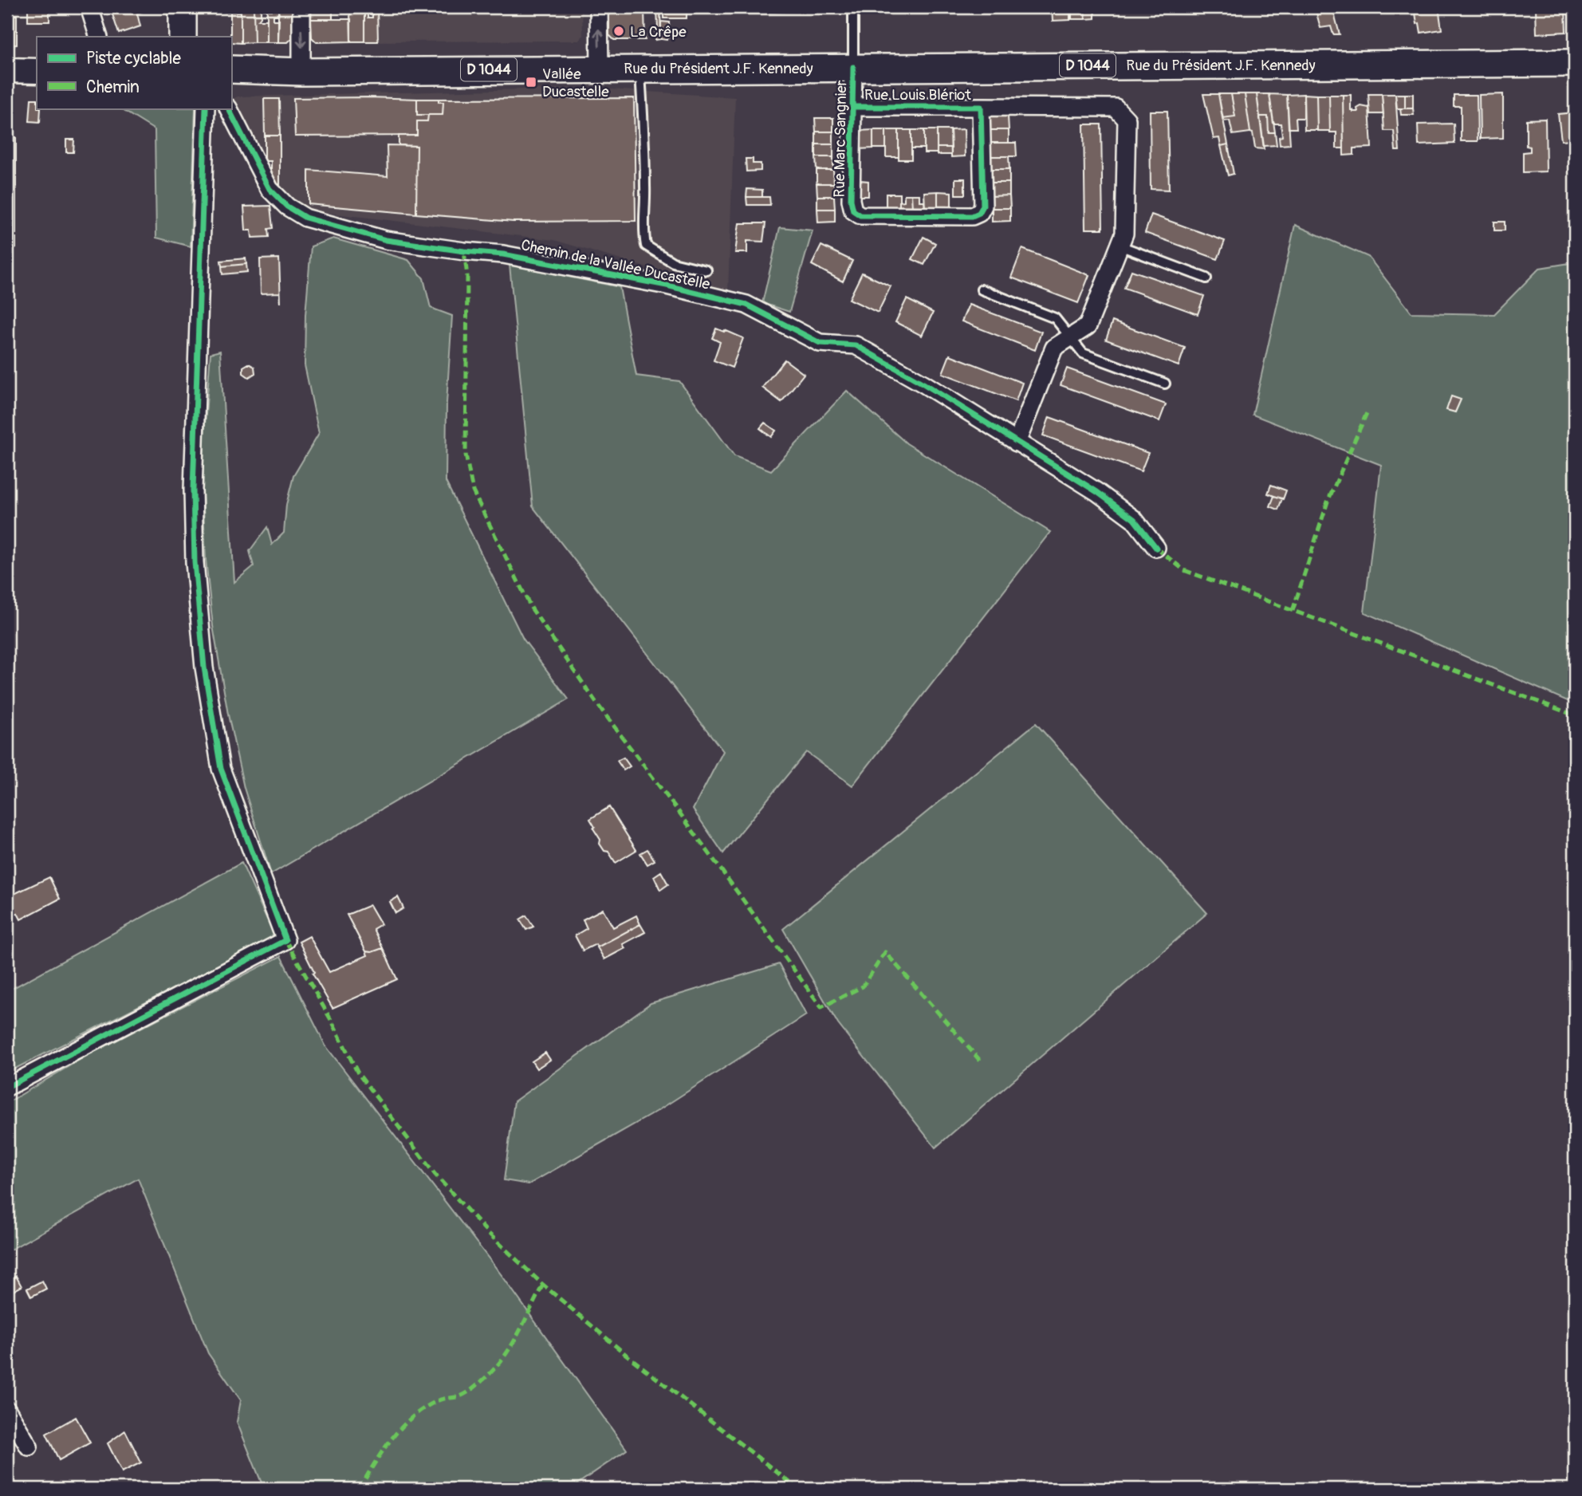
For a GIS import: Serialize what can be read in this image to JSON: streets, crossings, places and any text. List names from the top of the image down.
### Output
{
  "streets": {
    "main road": ["Rue du Président J.F. Kennedy", "D 1044"],
    "street": ["Rue Louis Blériot", "Rue Marc Sangnier", "Chemin de la Vallée Ducastelle"]
  },
  "crossings": [
    ["Rue du Président J.F. Kennedy", "Rue Marc Sangnier"],
    ["Rue Louis Blériot", "Rue Marc Sangnier"]
  ],
  "places": {
    "other": ["La Crêpe"],
    "transit": ["Vallée Ducastelle"]
  },
  "legend": ["Piste cyclable", "Chemin"]
}
